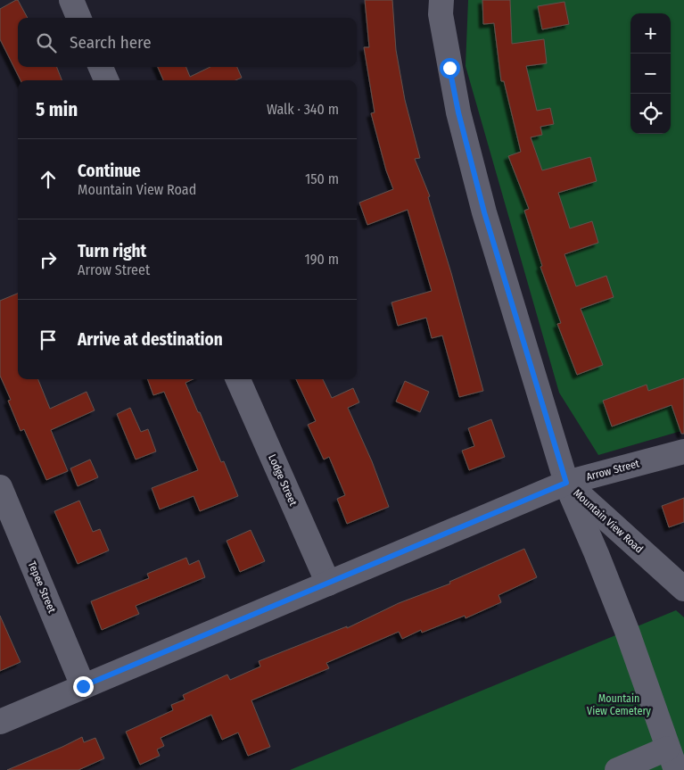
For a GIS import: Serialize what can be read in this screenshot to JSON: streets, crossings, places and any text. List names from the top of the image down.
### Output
{
  "streets": {
    "street": [
      "Arrow Street",
      "Lodge Street",
      "Mountain View Road",
      "Tepee Street"
    ]
  },
  "crossings": [
    ["Arrow Street", "Lodge Street"],
    ["Arrow Street", "Mountain View Road"],
    ["Arrow Street", "Tepee Street"]
  ],
  "parks": ["Mountain View Cemetery"],
  "page": {
    "map_buttons": ["+", "−"],
    "search": "Search here",
    "heading": ["5 min", "Walk · 340 m"],
    "list": [
      ["Continue", "Mountain View Road", "150 m"],
      ["Turn right", "Arrow Street", "190 m"],
      "Arrive at destination"
    ]
  }
}
